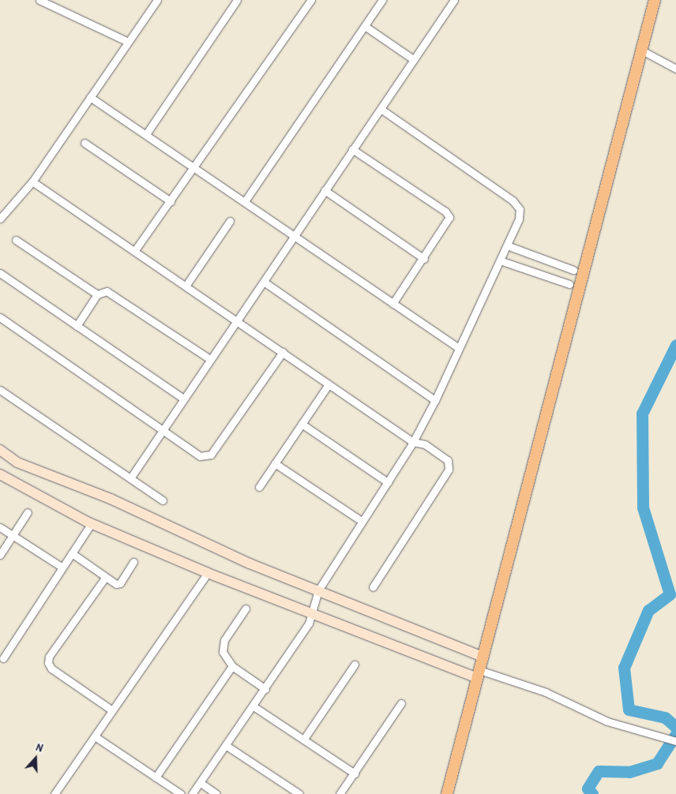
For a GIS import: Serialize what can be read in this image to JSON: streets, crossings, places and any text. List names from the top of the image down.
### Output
{
  "north": "top"
}
